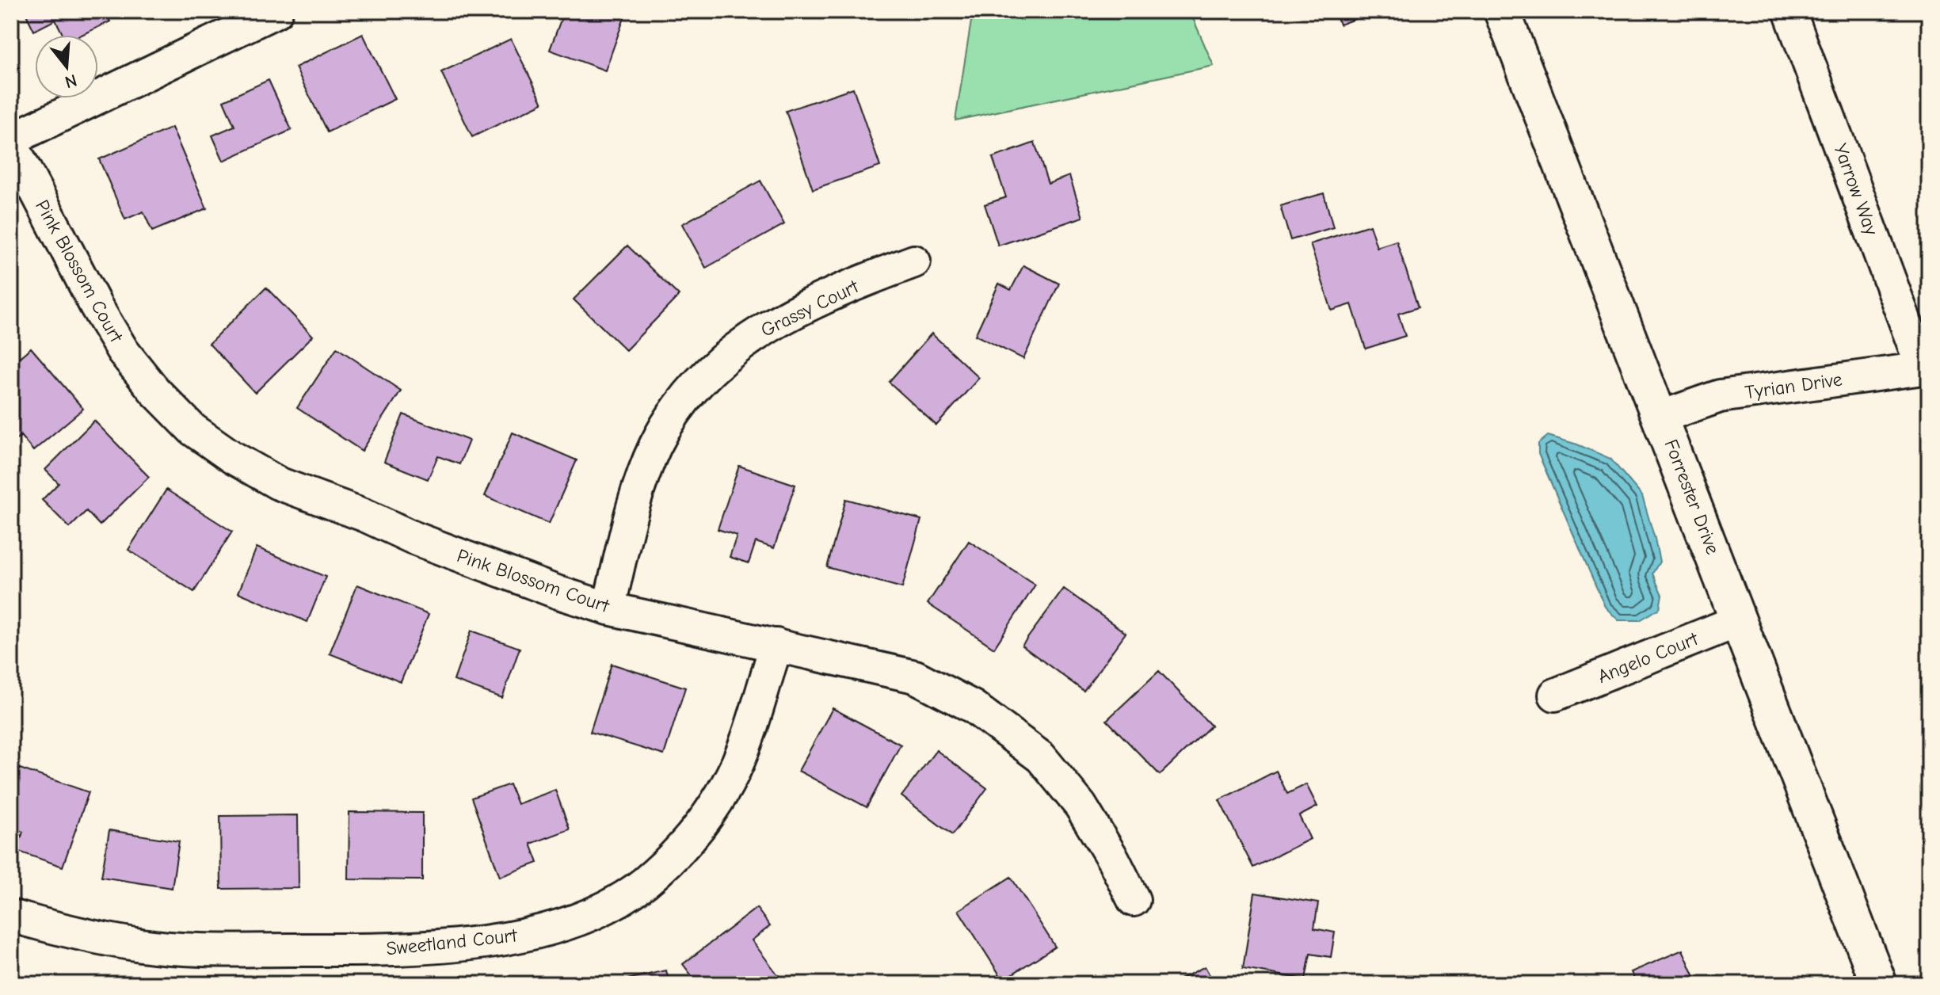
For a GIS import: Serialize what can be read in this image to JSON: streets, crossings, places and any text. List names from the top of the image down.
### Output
{
  "streets": {
    "street": [
      "Yarrow Way",
      "Pink Blossom Court",
      "Grassy Court",
      "Tyrian Drive",
      "Forrester Drive",
      "Angelo Court",
      "Sweetland Court"
    ]
  },
  "crossings": [
    ["Yarrow Way", "Tyrian Drive"],
    ["Pink Blossom Court", "Grassy Court"],
    ["Pink Blossom Court", "Sweetland Court"],
    ["Tyrian Drive", "Forrester Drive"],
    ["Forrester Drive", "Angelo Court"]
  ],
  "north": "bottom"
}
